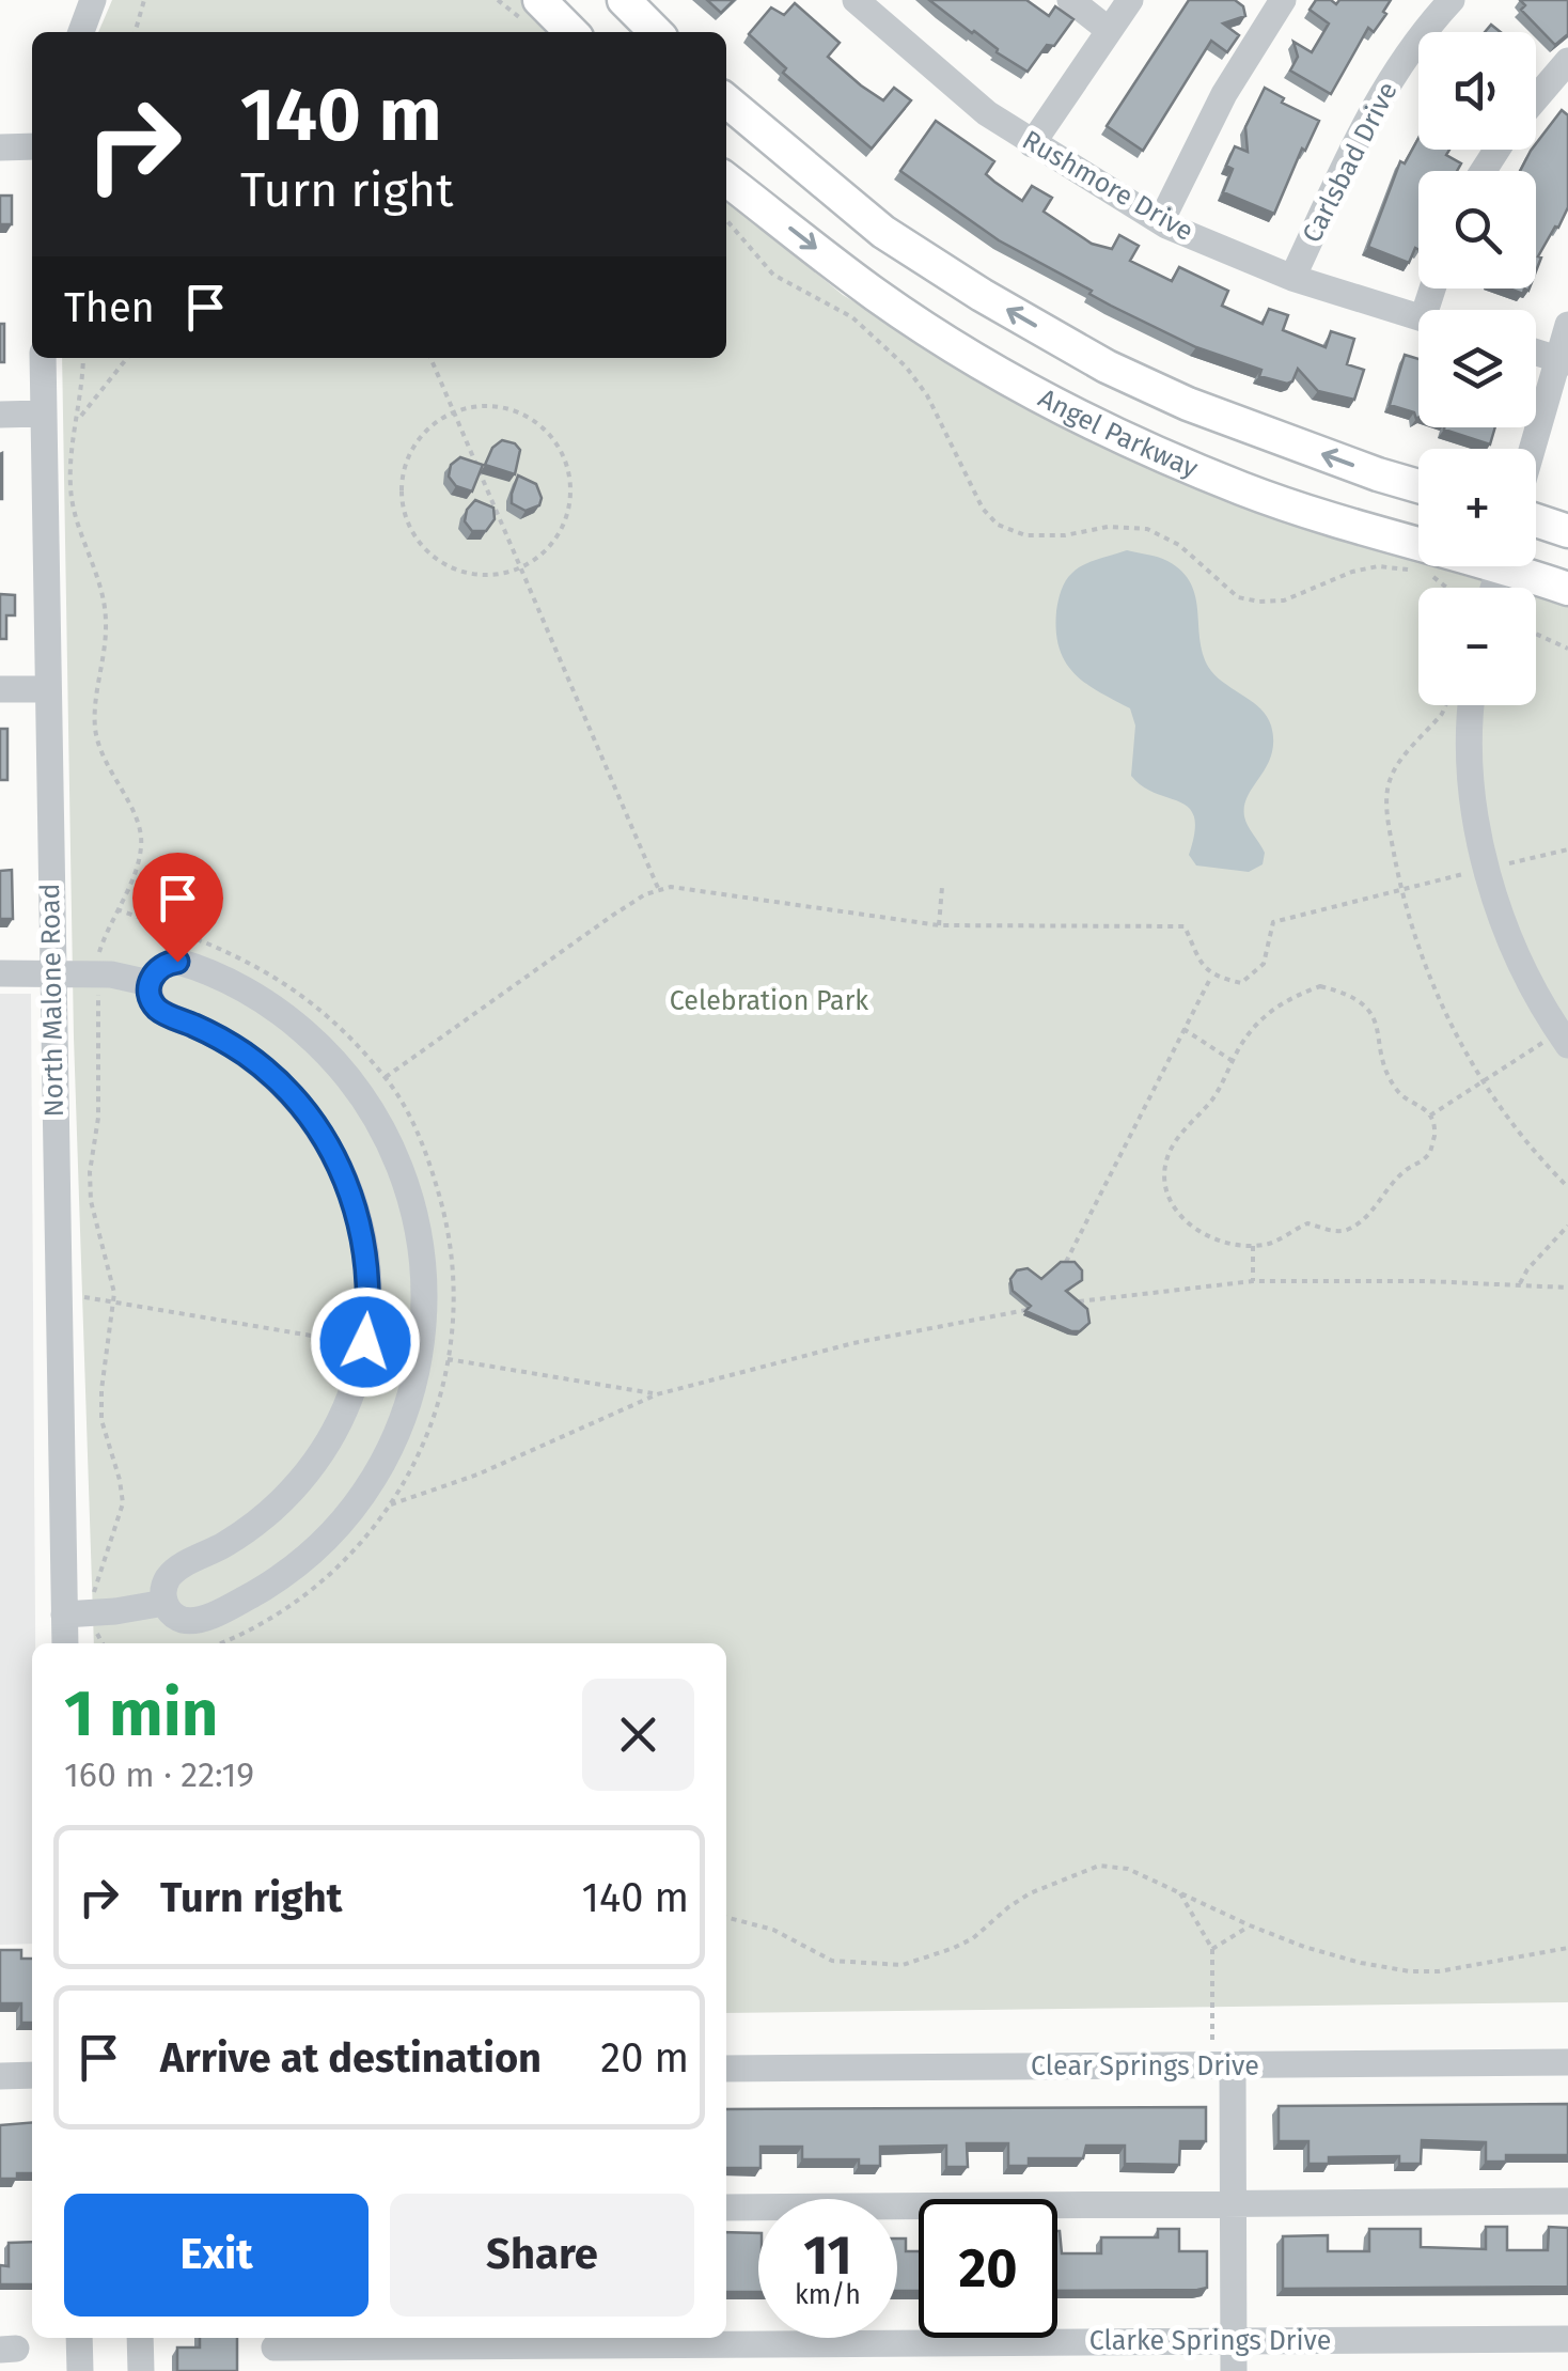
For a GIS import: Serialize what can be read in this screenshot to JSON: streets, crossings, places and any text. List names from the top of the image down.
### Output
{
  "streets": {
    "main road": ["Angel Parkway"],
    "street": [
      "Carlsbad Drive",
      "Rushmore Drive",
      "North Malone Road",
      "Clear Springs Drive",
      "Clarke Springs Drive"
    ]
  },
  "crossings": [
    ["Carlsbad Drive", "Rushmore Drive"]
  ],
  "parks": ["Celebration Park"],
  "page": {
    "map_buttons": ["+", "−"],
    "turn": ["140 m", "Turn right"],
    "then": "Then",
    "heading": ["1 min", "160 m · 22:19"],
    "list": [
      {
        "name": "Turn right",
        "value": "140 m"
      },
      {
        "name": "Arrive at destination",
        "value": "20 m"
      }
    ],
    "buttons": ["Exit", "Share"],
    "speed": "11 km/h",
    "limit": "20"
  }
}
